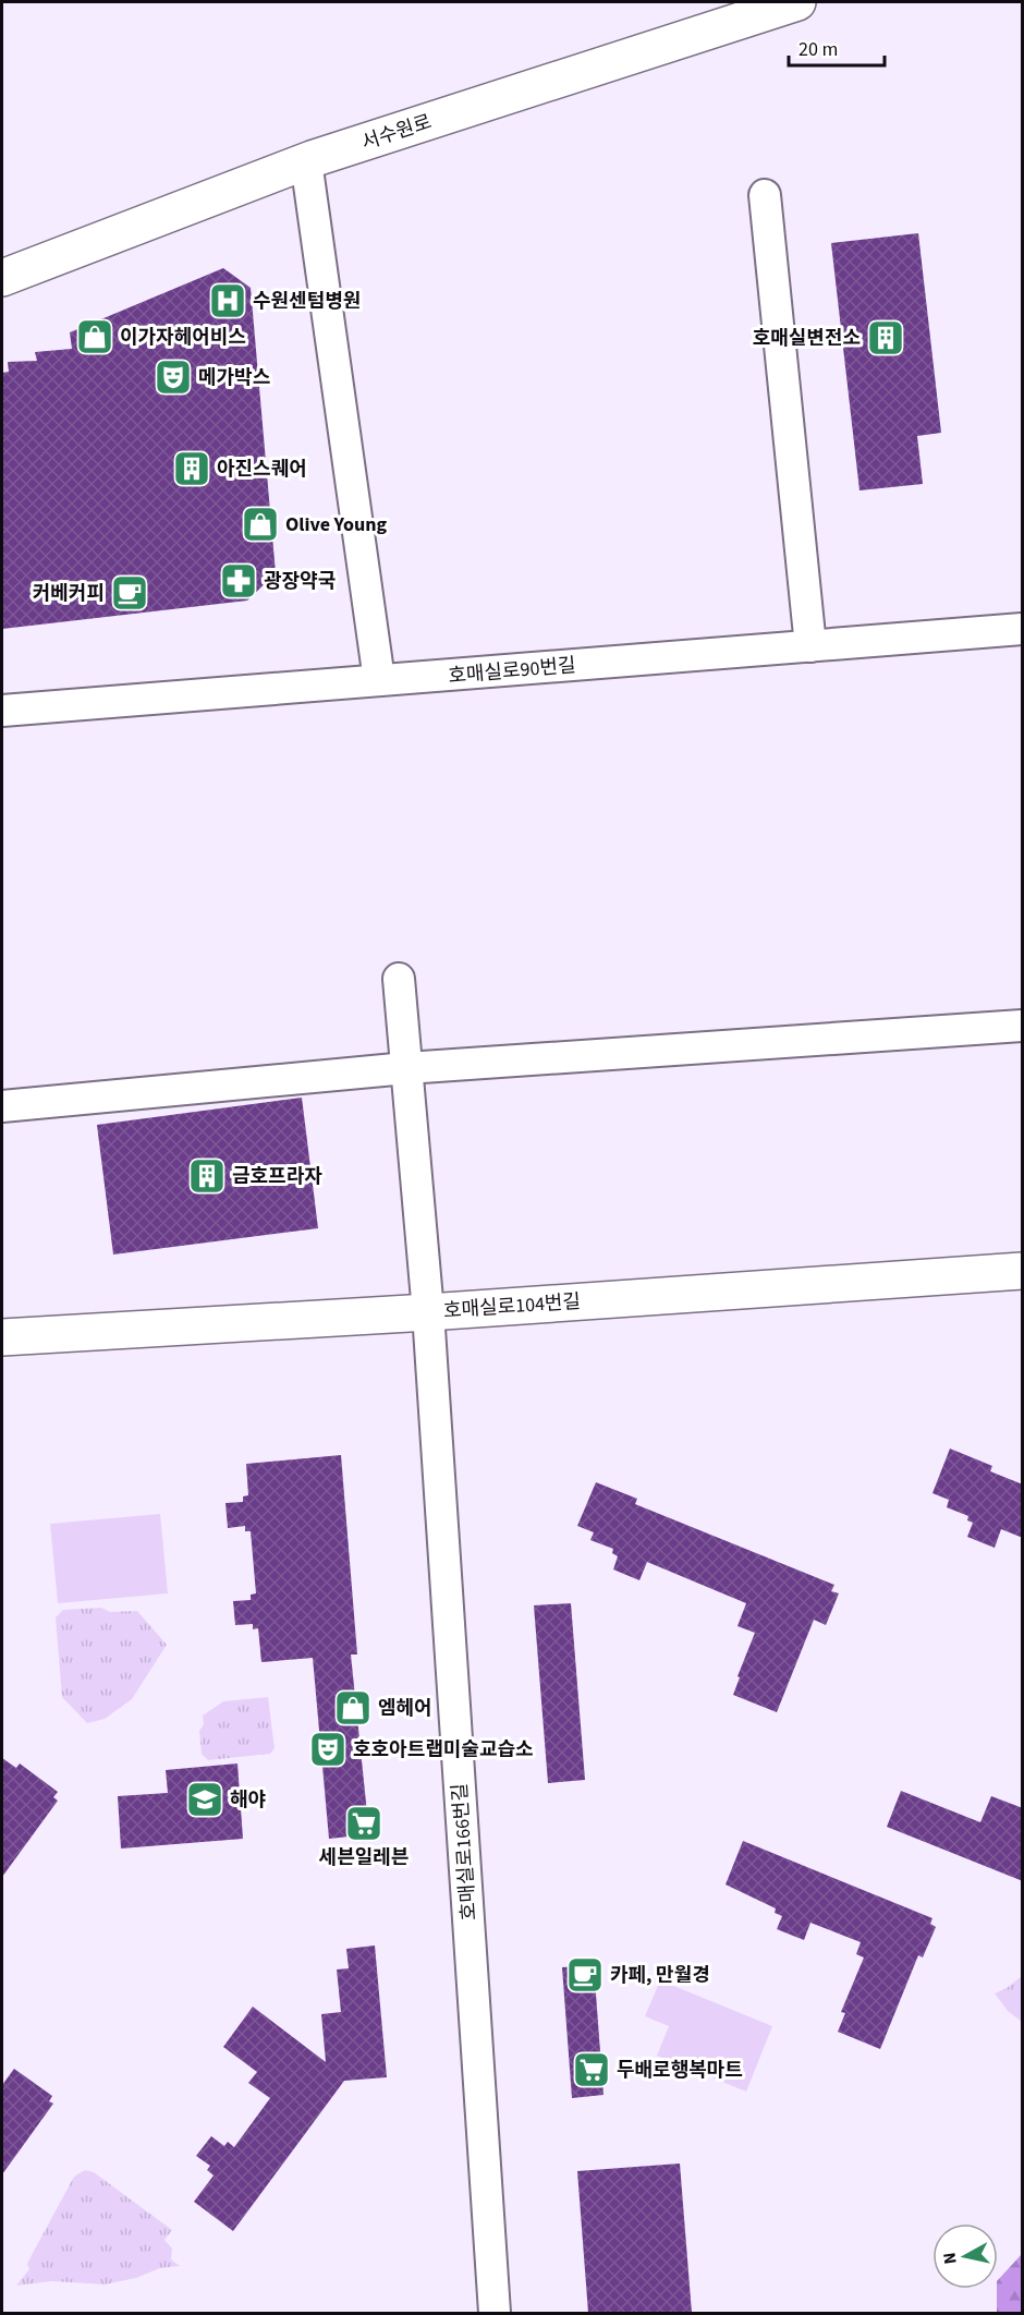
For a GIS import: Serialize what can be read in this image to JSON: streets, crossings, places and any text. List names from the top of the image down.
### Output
{
  "streets": {
    "street": [
      "서수원로",
      "호매실로90번길",
      "호매실로104번길",
      "호매실로166번길"
    ]
  },
  "crossings": [
    ["호매실로104번길", "호매실로166번길"]
  ],
  "places": {
    "hospital": ["수원센텀병원"],
    "shop": ["이가자헤어비스", "Olive Young", "엠헤어"],
    "building": ["호매실변전소", "아진스퀘어", "금호프라자"],
    "theatre": ["메가박스", "호호아트랩미술교습소"],
    "pharmacy": ["광장약국"],
    "cafe": ["커베커피", "카페, 만월경"],
    "school or university": ["해야"],
    "supermarket": ["세븐일레븐", "두배로행복마트"]
  },
  "scale_bar": "20 m",
  "north": "left"
}
